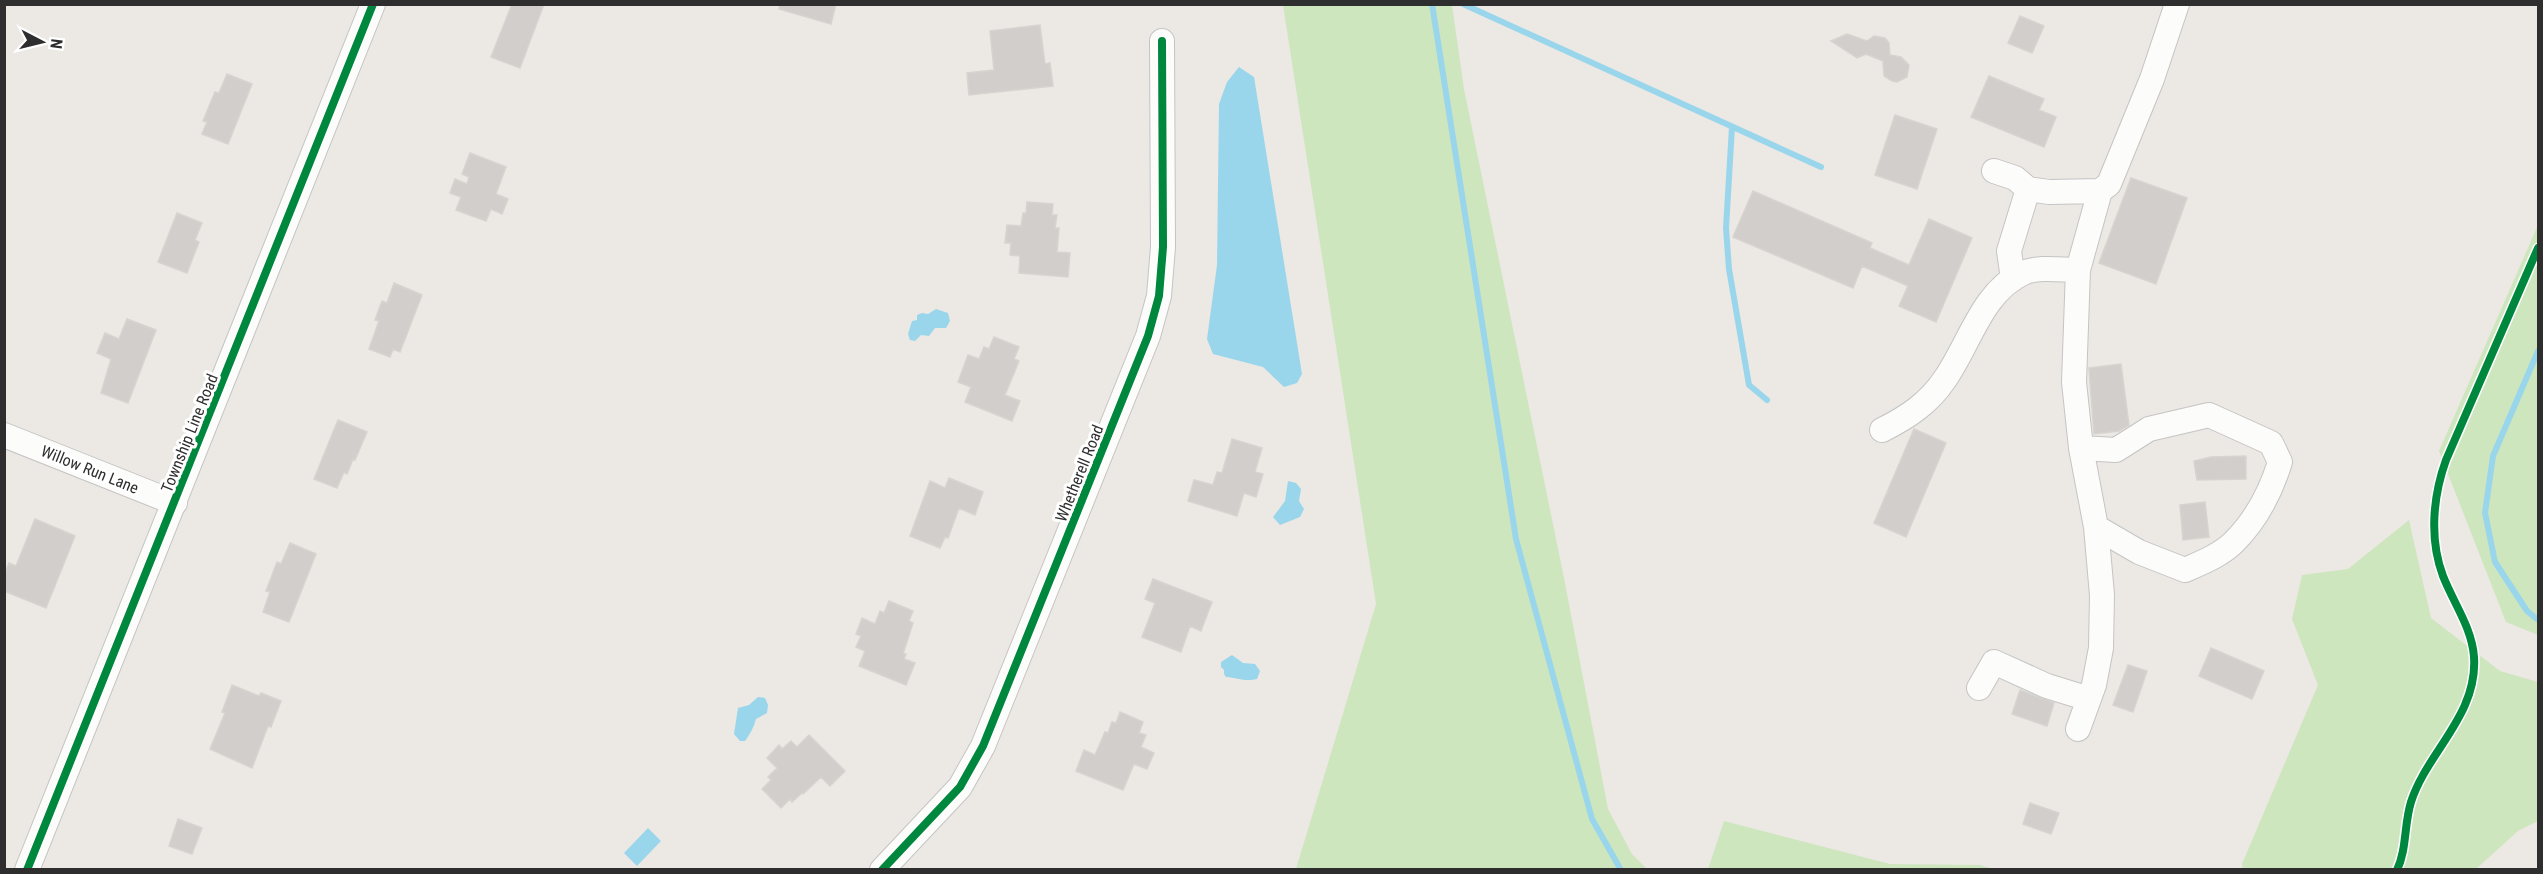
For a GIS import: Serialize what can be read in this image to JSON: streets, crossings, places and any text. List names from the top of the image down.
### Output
{
  "streets": {
    "street": ["Township Line Road", "Willow Run Lane", "Whetherell Road"]
  },
  "crossings": [
    ["Township Line Road", "Willow Run Lane"]
  ],
  "north": "right"
}
